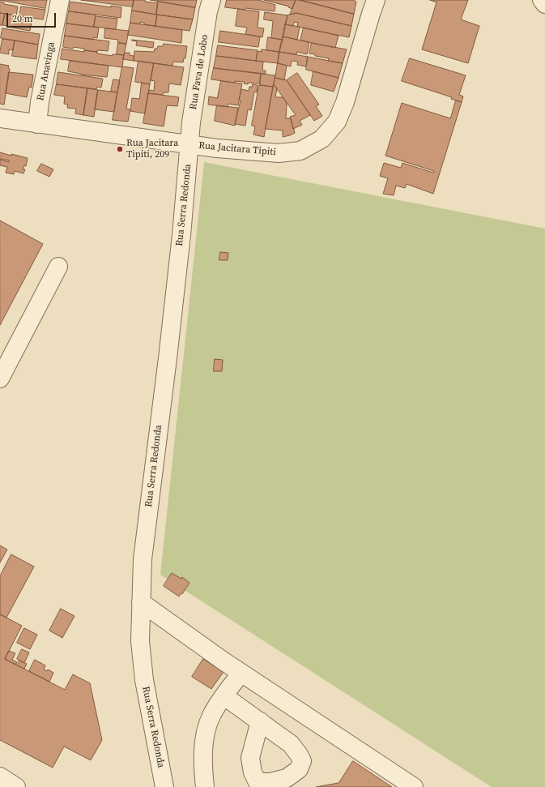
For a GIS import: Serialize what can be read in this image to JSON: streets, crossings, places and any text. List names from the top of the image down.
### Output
{
  "streets": {
    "street": [
      "Rua Anavinga",
      "Rua Fava de Lobo",
      "Rua Jacitara Tipiti",
      "Rua Serra Redonda"
    ]
  },
  "crossings": [
    ["Rua Anavinga", "Rua Jacitara Tipiti"],
    ["Rua Fava de Lobo", "Rua Jacitara Tipiti"],
    ["Rua Fava de Lobo", "Rua Serra Redonda"],
    ["Rua Jacitara Tipiti", "Rua Serra Redonda"]
  ],
  "places": ["Rua Jacitara Tipiti, 209"],
  "scale_bar": "20 m"
}
